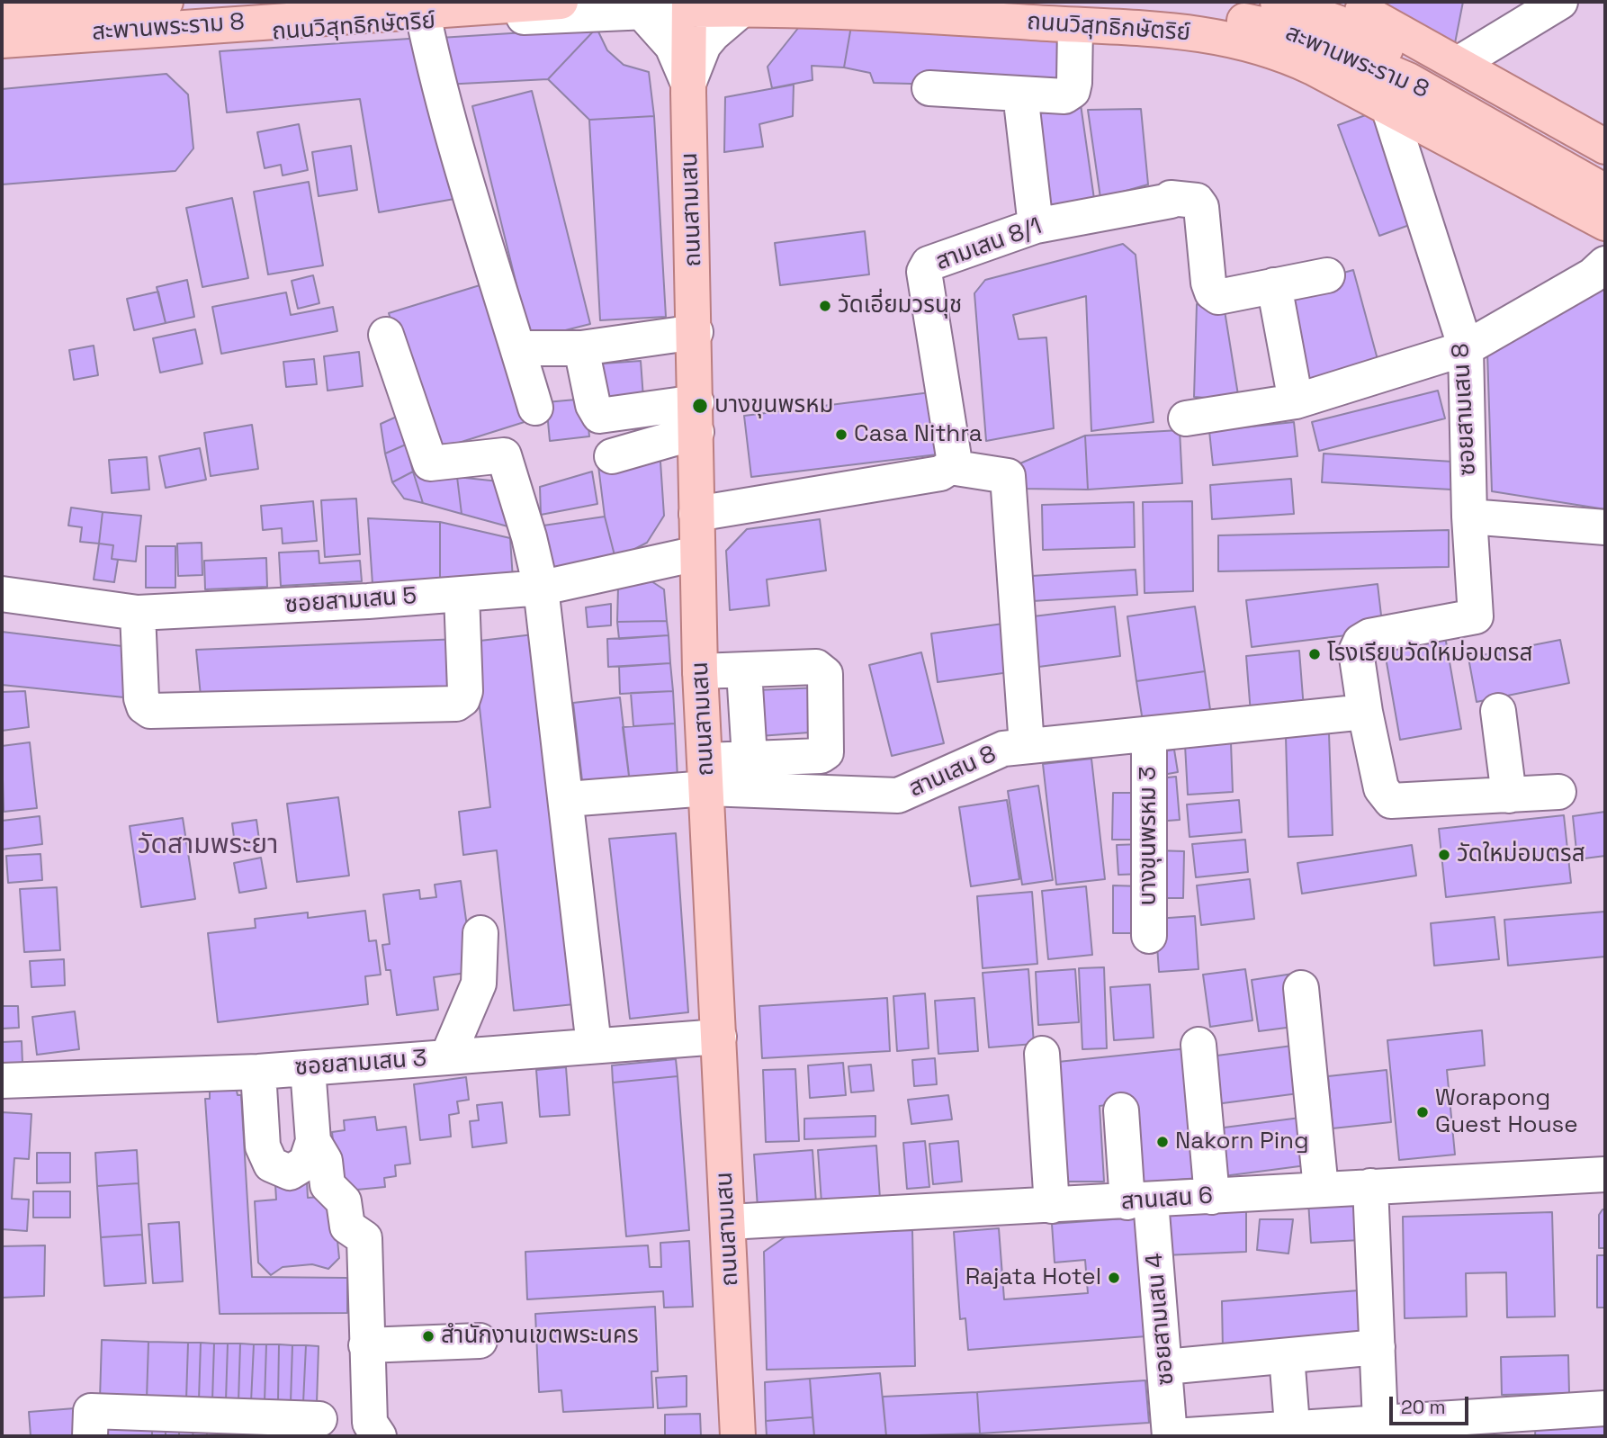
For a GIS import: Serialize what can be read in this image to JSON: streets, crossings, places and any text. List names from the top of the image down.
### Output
{
  "streets": {
    "main road": ["ถนนวิสุทธิกษัตริย์", "สะพานพระราม 8", "ถนนสามเสน"],
    "street": [
      "สามเสน 8/1",
      "ซอยสามเสน 8",
      "ซอยสามเสน 5",
      "สานเสน 8",
      "บางขุนพรหม 3",
      "ซอยสามเสน 3",
      "สานเสน 6",
      "ซอยสามเสน 4"
    ]
  },
  "crossings": [
    ["ถนนวิสุทธิกษัตริย์", "ถนนสามเสน"],
    ["ถนนวิสุทธิกษัตริย์", "ซอยสามเสน 8"],
    ["ถนนสามเสน", "ซอยสามเสน 5"],
    ["ถนนสามเสน", "สานเสน 8"],
    ["ถนนสามเสน", "ซอยสามเสน 3"],
    ["ถนนสามเสน", "สานเสน 6"],
    ["ซอยสามเสน 8", "สานเสน 8"],
    ["สานเสน 8", "บางขุนพรหม 3"],
    ["สานเสน 6", "ซอยสามเสน 4"]
  ],
  "districts": ["วัดสามพระยา"],
  "places": [
    "วัดเอี่ยมวรนุช",
    "บางขุนพรหม",
    "Casa Nithra",
    "โรงเรียนวัดใหม่อมตรส",
    "วัดใหม่อมตรส",
    "Worapong Guest House",
    "Nakorn Ping",
    "Rajata Hotel",
    "สำนักงานเขตพระนคร"
  ],
  "scale_bar": "20 m"
}
